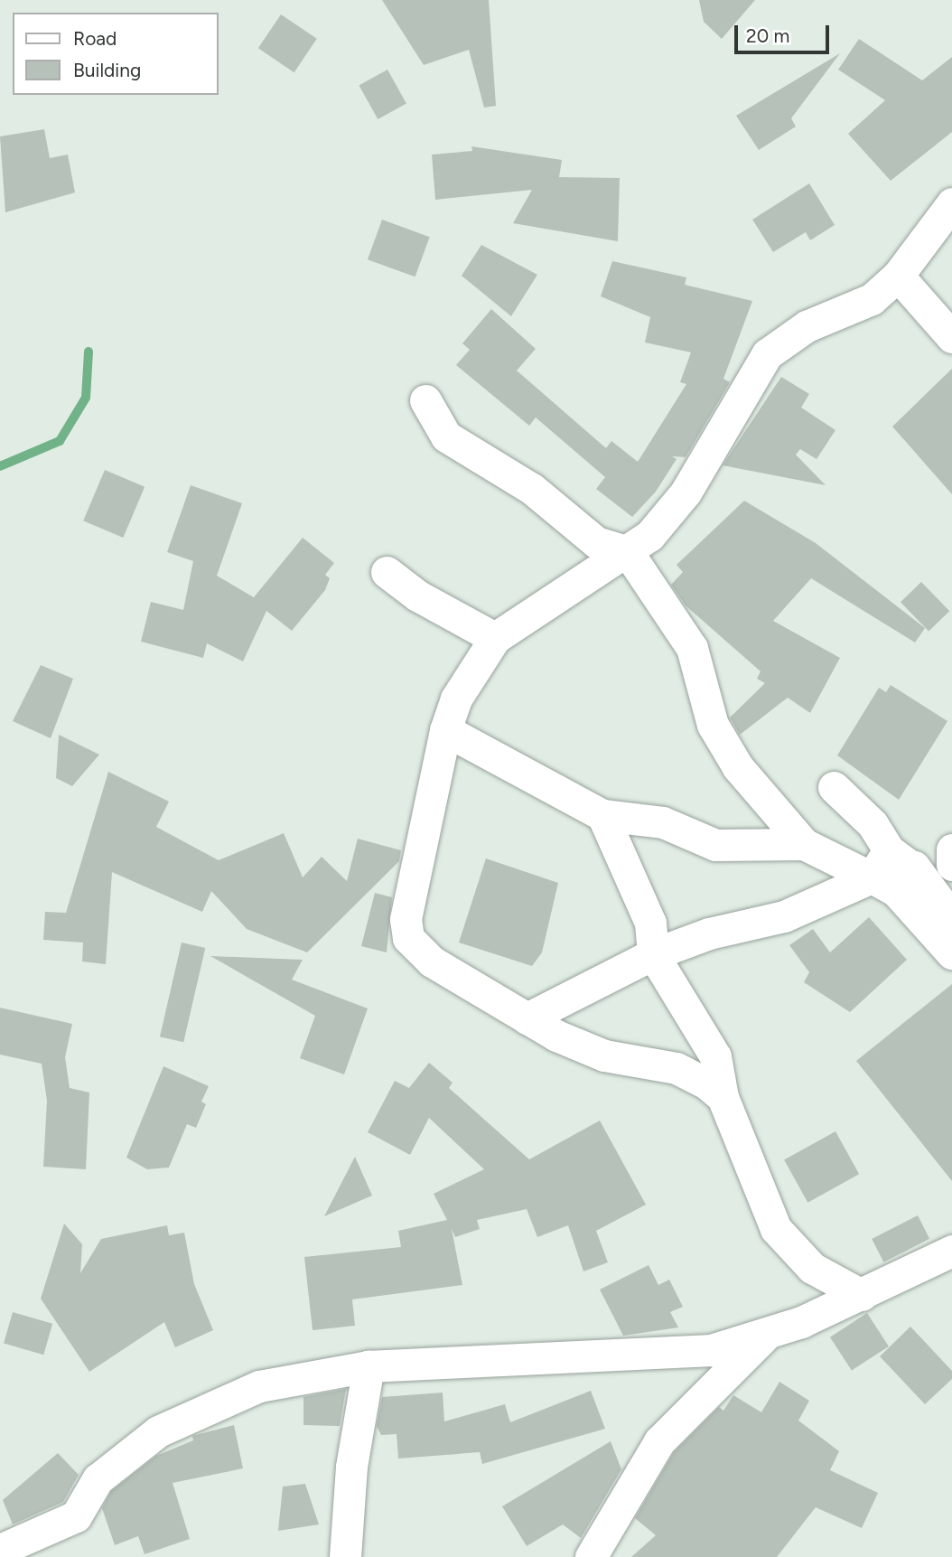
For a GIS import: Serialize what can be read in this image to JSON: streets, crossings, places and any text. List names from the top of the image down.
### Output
{
  "legend": ["Road", "Building"],
  "scale_bar": "20 m"
}
